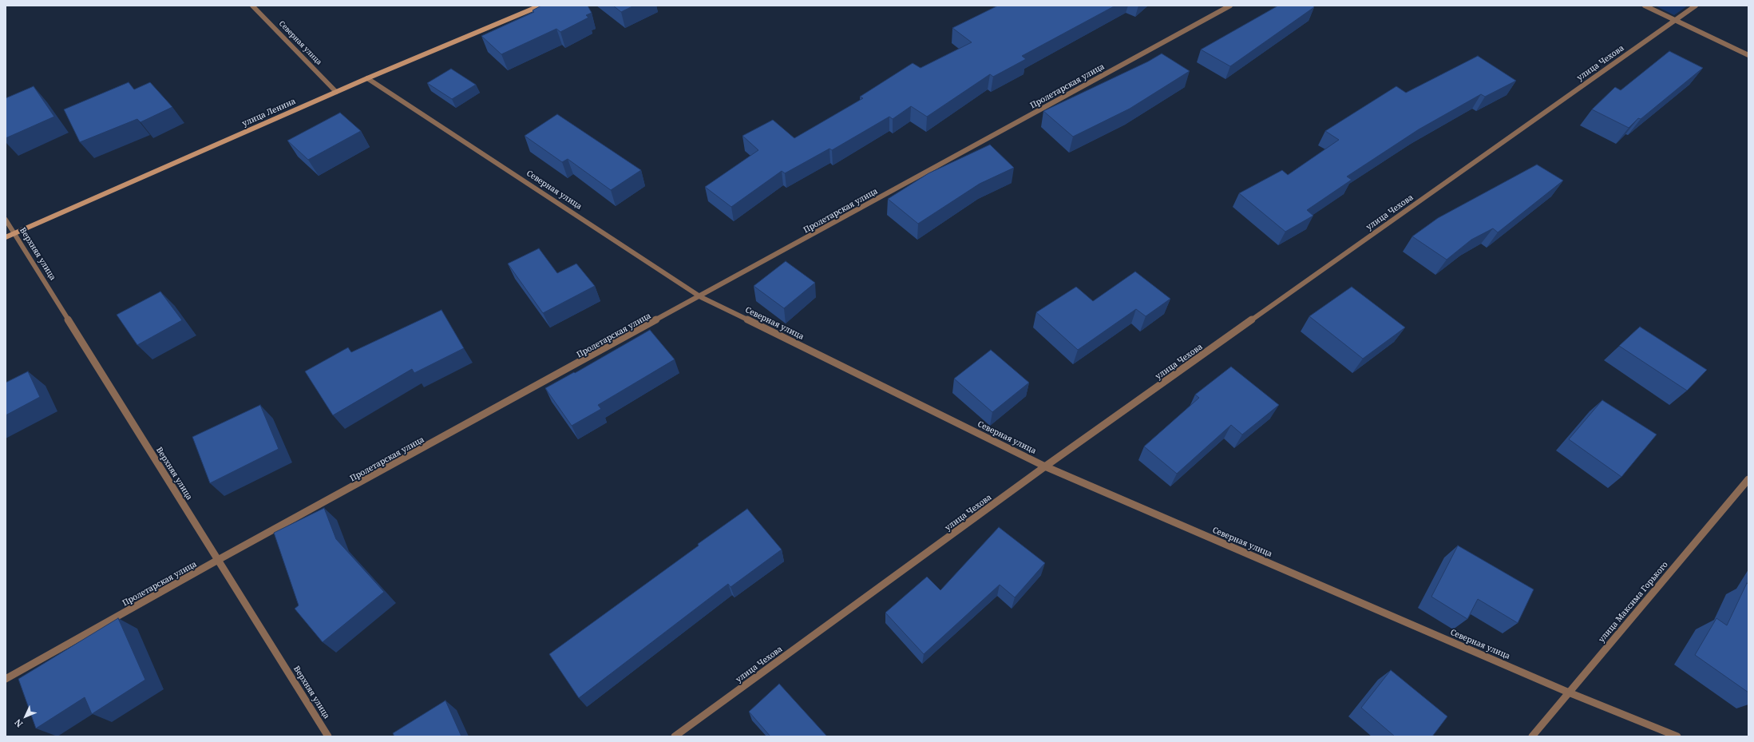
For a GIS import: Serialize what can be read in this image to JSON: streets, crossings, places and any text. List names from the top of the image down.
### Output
{
  "streets": {
    "street": [
      "Северная улица",
      "улица Чехова",
      "Пролетарская улица",
      "улица Ленина",
      "Верхняя улица",
      "улица Максима Горького"
    ]
  },
  "crossings": [
    ["Северная улица", "улица Чехова"],
    ["Северная улица", "Пролетарская улица"],
    ["Северная улица", "улица Ленина"],
    ["Северная улица", "улица Максима Горького"],
    ["Пролетарская улица", "Верхняя улица"],
    ["улица Ленина", "Верхняя улица"]
  ],
  "north": "bottom left"
}
